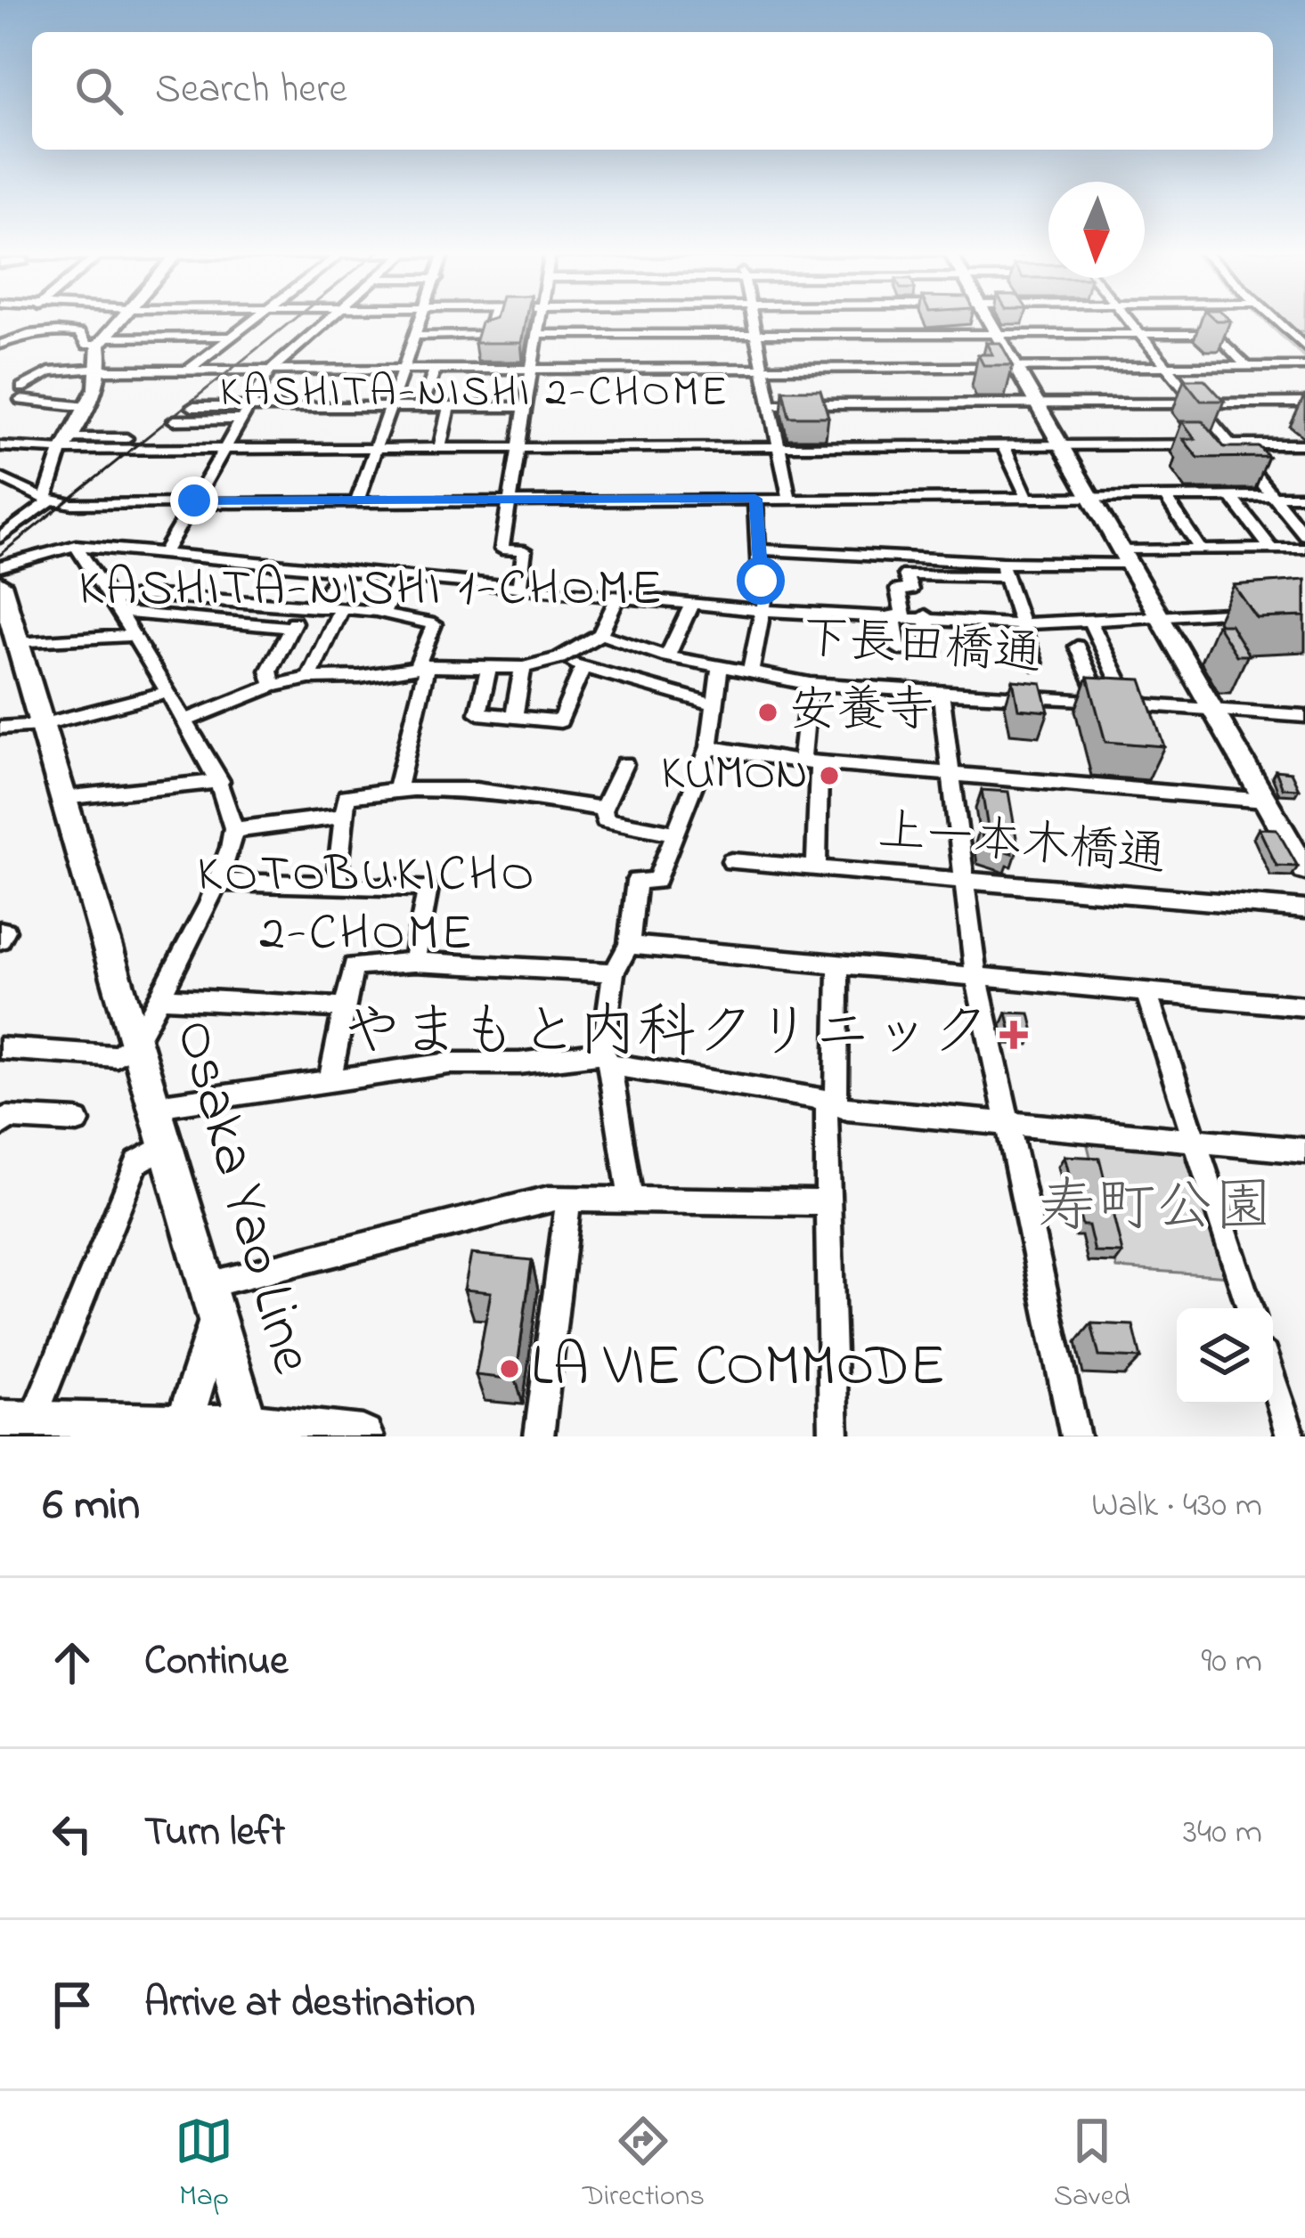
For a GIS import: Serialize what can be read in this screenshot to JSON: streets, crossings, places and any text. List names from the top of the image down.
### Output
{
  "streets": {
    "main road": ["Osaka Yao Line"],
    "street": ["下長田橋通", "上一本木橋通"]
  },
  "districts": ["KASHITA-NISHI 2-CHOME", "KASHITA-NISHI 1-CHOME", "KOTOBUKICHO 2-CHOME"],
  "parks": ["寿町公園"],
  "places": {
    "other": ["安養寺", "KUMON", "LA VIE COMMODE"],
    "health": ["やまもと内科クリニック"]
  },
  "north": "bottom",
  "page": {
    "search": "Search here",
    "heading": ["6 min", "Walk · 430 m"],
    "list": [
      ["Continue", "90 m"],
      ["Turn left", "340 m"],
      "Arrive at destination"
    ],
    "nav": ["Map", "Directions", "Saved"]
  }
}
